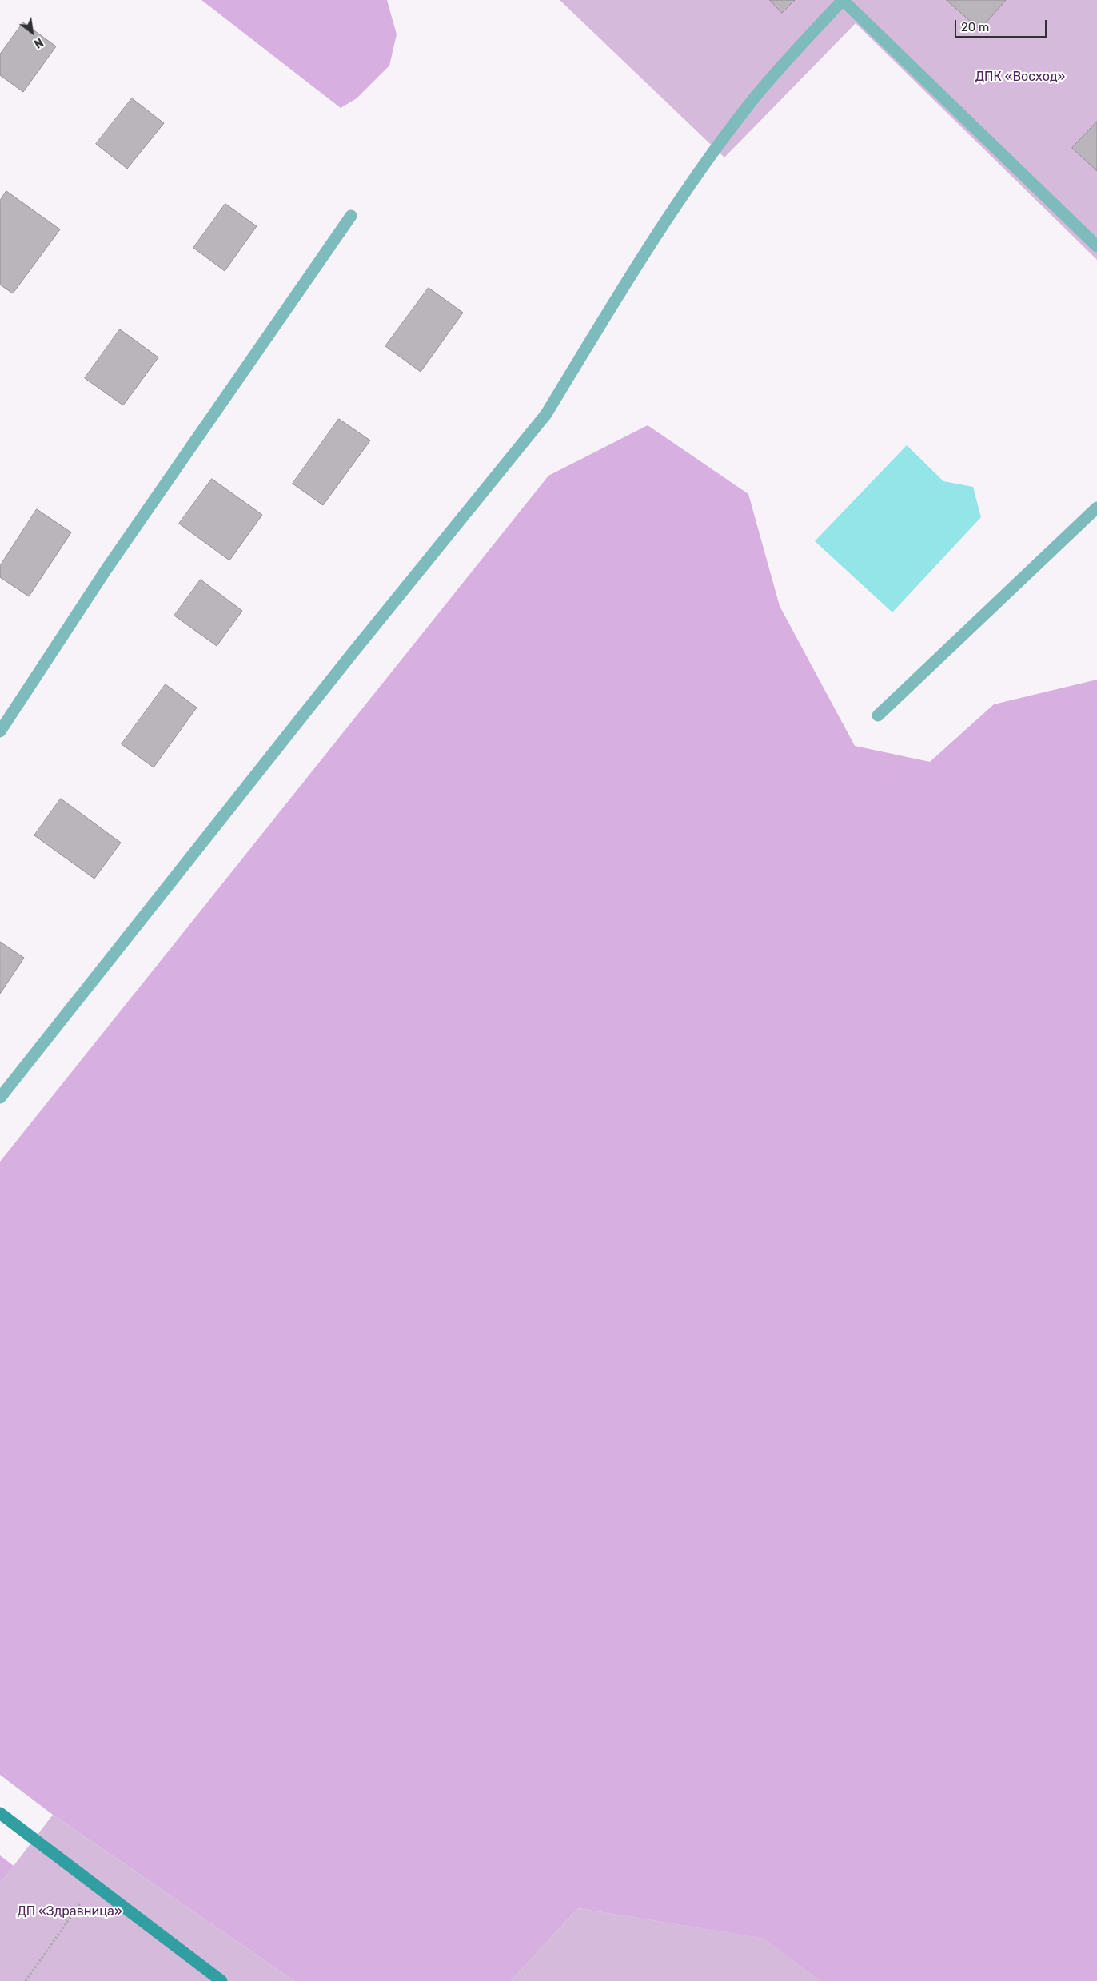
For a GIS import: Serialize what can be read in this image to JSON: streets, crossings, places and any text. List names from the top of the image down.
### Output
{
  "parks": ["ДПК «Восход»", "ДП «Здравница»"],
  "scale_bar": "20 m",
  "north": "bottom right"
}
